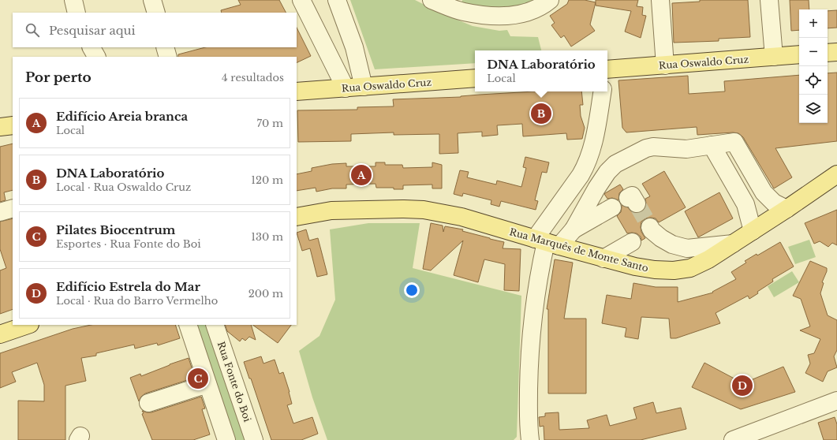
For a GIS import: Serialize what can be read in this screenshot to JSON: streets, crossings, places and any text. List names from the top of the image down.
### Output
{
  "streets": {
    "main road": ["Rua Oswaldo Cruz", "Rua Marquês de Monte Santo"],
    "street": ["Rua Fonte do Boi"]
  },
  "page": {
    "map_buttons": ["+", "−"],
    "search": "Pesquisar aqui",
    "popup": ["DNA Laboratório", "Local"],
    "heading": ["Por perto", "4 resultados"],
    "list": [
      {
        "mark": "A",
        "name": "Edifício Areia branca",
        "note": "Local",
        "value": "70 m"
      },
      {
        "mark": "B",
        "name": "DNA Laboratório",
        "note": "Local · Rua Oswaldo Cruz",
        "value": "120 m"
      },
      {
        "mark": "C",
        "name": "Pilates Biocentrum",
        "note": "Esportes · Rua Fonte do Boi",
        "value": "130 m"
      },
      {
        "mark": "D",
        "name": "Edifício Estrela do Mar",
        "note": "Local · Rua do Barro Vermelho",
        "value": "200 m"
      }
    ],
    "pins": [
      "B",
      "A",
      "C",
      "D"
    ]
  }
}
